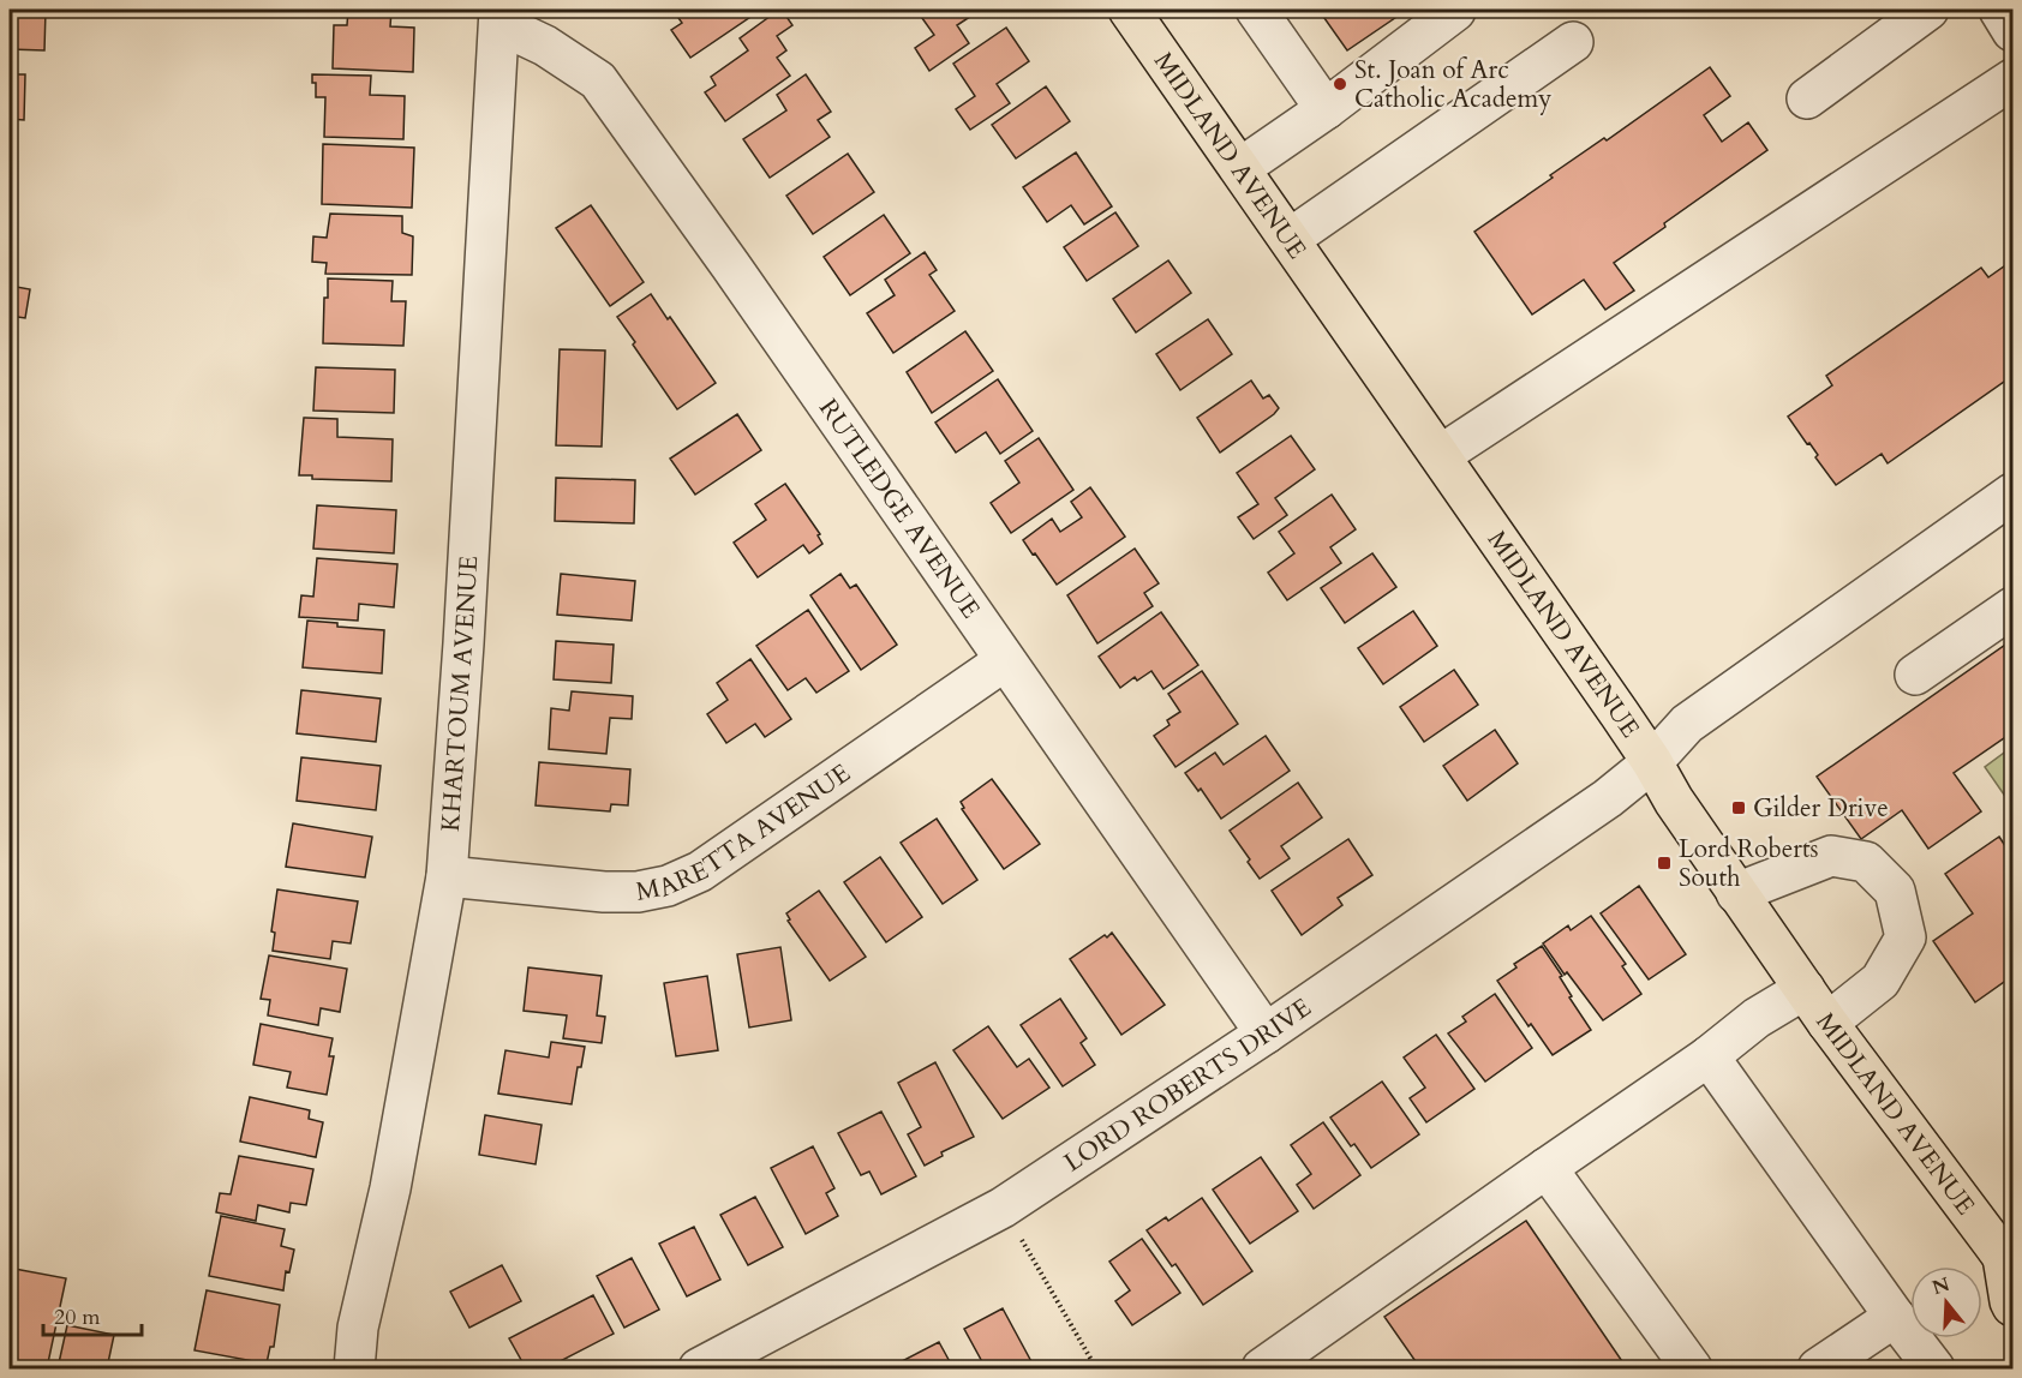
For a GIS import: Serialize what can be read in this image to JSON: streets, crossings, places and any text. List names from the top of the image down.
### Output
{
  "streets": {
    "main road": ["MIDLAND AVENUE"],
    "street": [
      "RUTLEDGE AVENUE",
      "KHARTOUM AVENUE",
      "MARETTA AVENUE",
      "LORD ROBERTS DRIVE"
    ]
  },
  "crossings": [
    ["MIDLAND AVENUE", "LORD ROBERTS DRIVE"],
    ["RUTLEDGE AVENUE", "KHARTOUM AVENUE"],
    ["RUTLEDGE AVENUE", "MARETTA AVENUE"],
    ["RUTLEDGE AVENUE", "LORD ROBERTS DRIVE"],
    ["KHARTOUM AVENUE", "MARETTA AVENUE"]
  ],
  "places": {
    "other": ["St. Joan of Arc Catholic Academy"],
    "transit": ["Gilder Drive", "Lord Roberts South"]
  },
  "scale_bar": "20 m",
  "north": "top"
}
